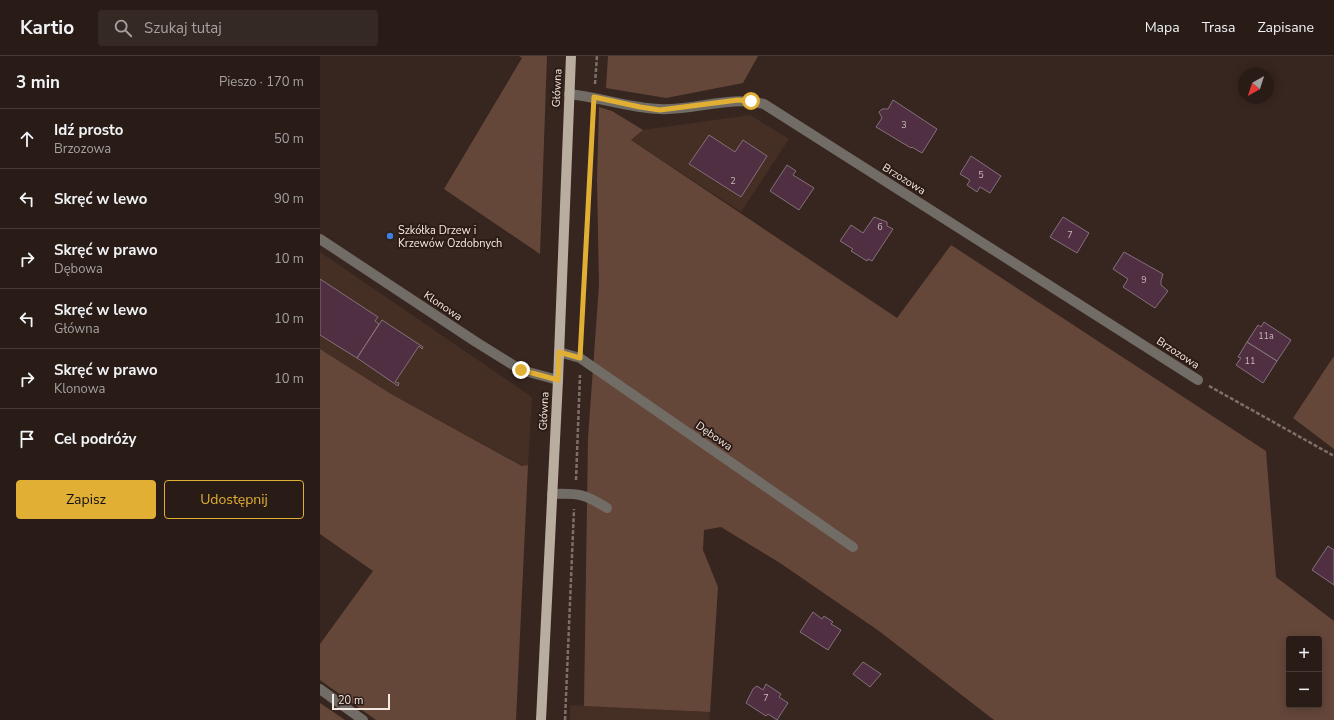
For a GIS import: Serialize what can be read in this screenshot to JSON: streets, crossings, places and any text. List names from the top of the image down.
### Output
{
  "streets": {
    "main road": ["Główna"],
    "street": ["Brzozowa", "Klonowa", "Dębowa"]
  },
  "crossings": [
    ["Główna", "Brzozowa"],
    ["Główna", "Klonowa"],
    ["Główna", "Dębowa"]
  ],
  "places": ["Szkółka Drzew i Krzewów Ozdobnych"],
  "house_numbers": [
    "3",
    "5",
    "2",
    "6",
    "7",
    "9",
    "11a",
    "11",
    "7"
  ],
  "scale_bar": "20 m",
  "north": "bottom left",
  "page": {
    "header": "Kartio",
    "search": "Szukaj tutaj",
    "nav": ["Mapa", "Trasa", "Zapisane"],
    "heading": ["3 min", "Pieszo · 170 m"],
    "list": [
      ["Idź prosto", "Brzozowa", "50 m"],
      ["Skręć w lewo", "90 m"],
      ["Skręć w prawo", "Dębowa", "10 m"],
      ["Skręć w lewo", "Główna", "10 m"],
      ["Skręć w prawo", "Klonowa", "10 m"],
      "Cel podróży"
    ],
    "buttons": ["Zapisz", "Udostępnij"],
    "map_buttons": ["+", "−"],
    "scale": "20 m"
  }
}
